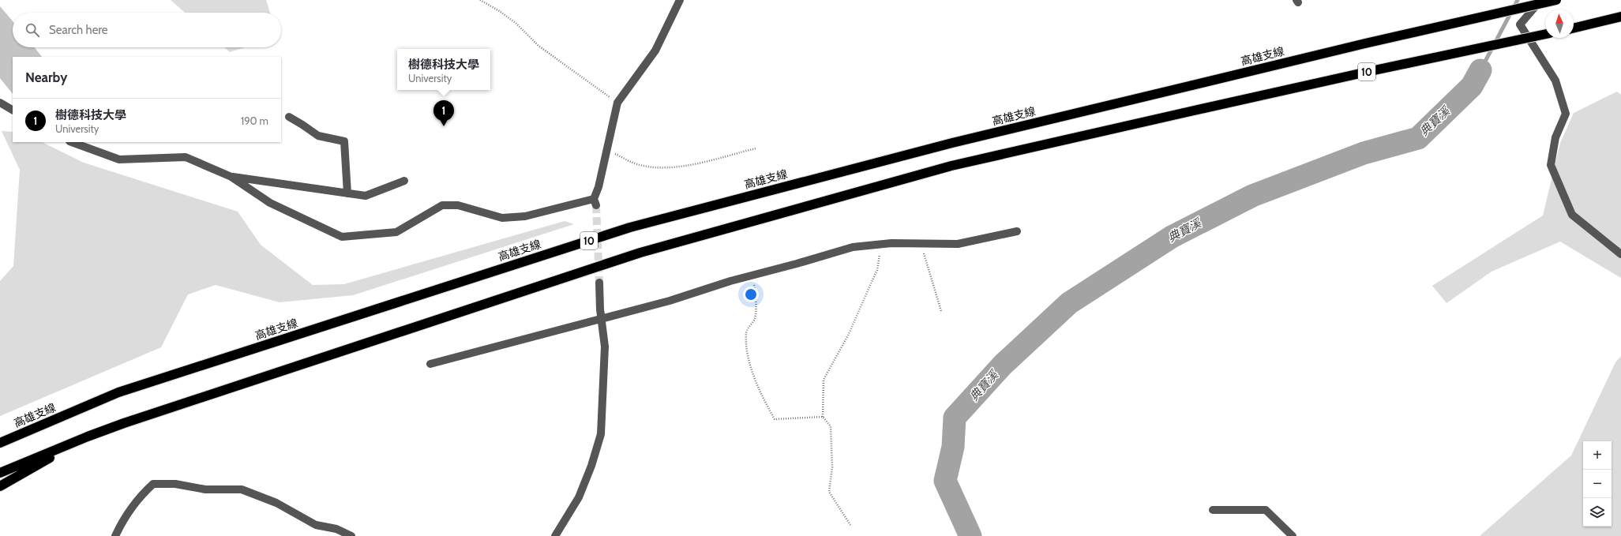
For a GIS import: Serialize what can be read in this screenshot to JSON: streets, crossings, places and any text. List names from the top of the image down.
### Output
{
  "streets": {
    "highway": ["高雄支線", "10"]
  },
  "water": ["典寶溪"],
  "north": "top",
  "page": {
    "search": "Search here",
    "popup": ["樹德科技大學", "University"],
    "heading": "Nearby",
    "list": [
      {
        "mark": "1",
        "name": "樹德科技大學",
        "note": "University",
        "value": "190 m"
      }
    ],
    "pins": "1",
    "map_buttons": ["+", "−"]
  }
}
